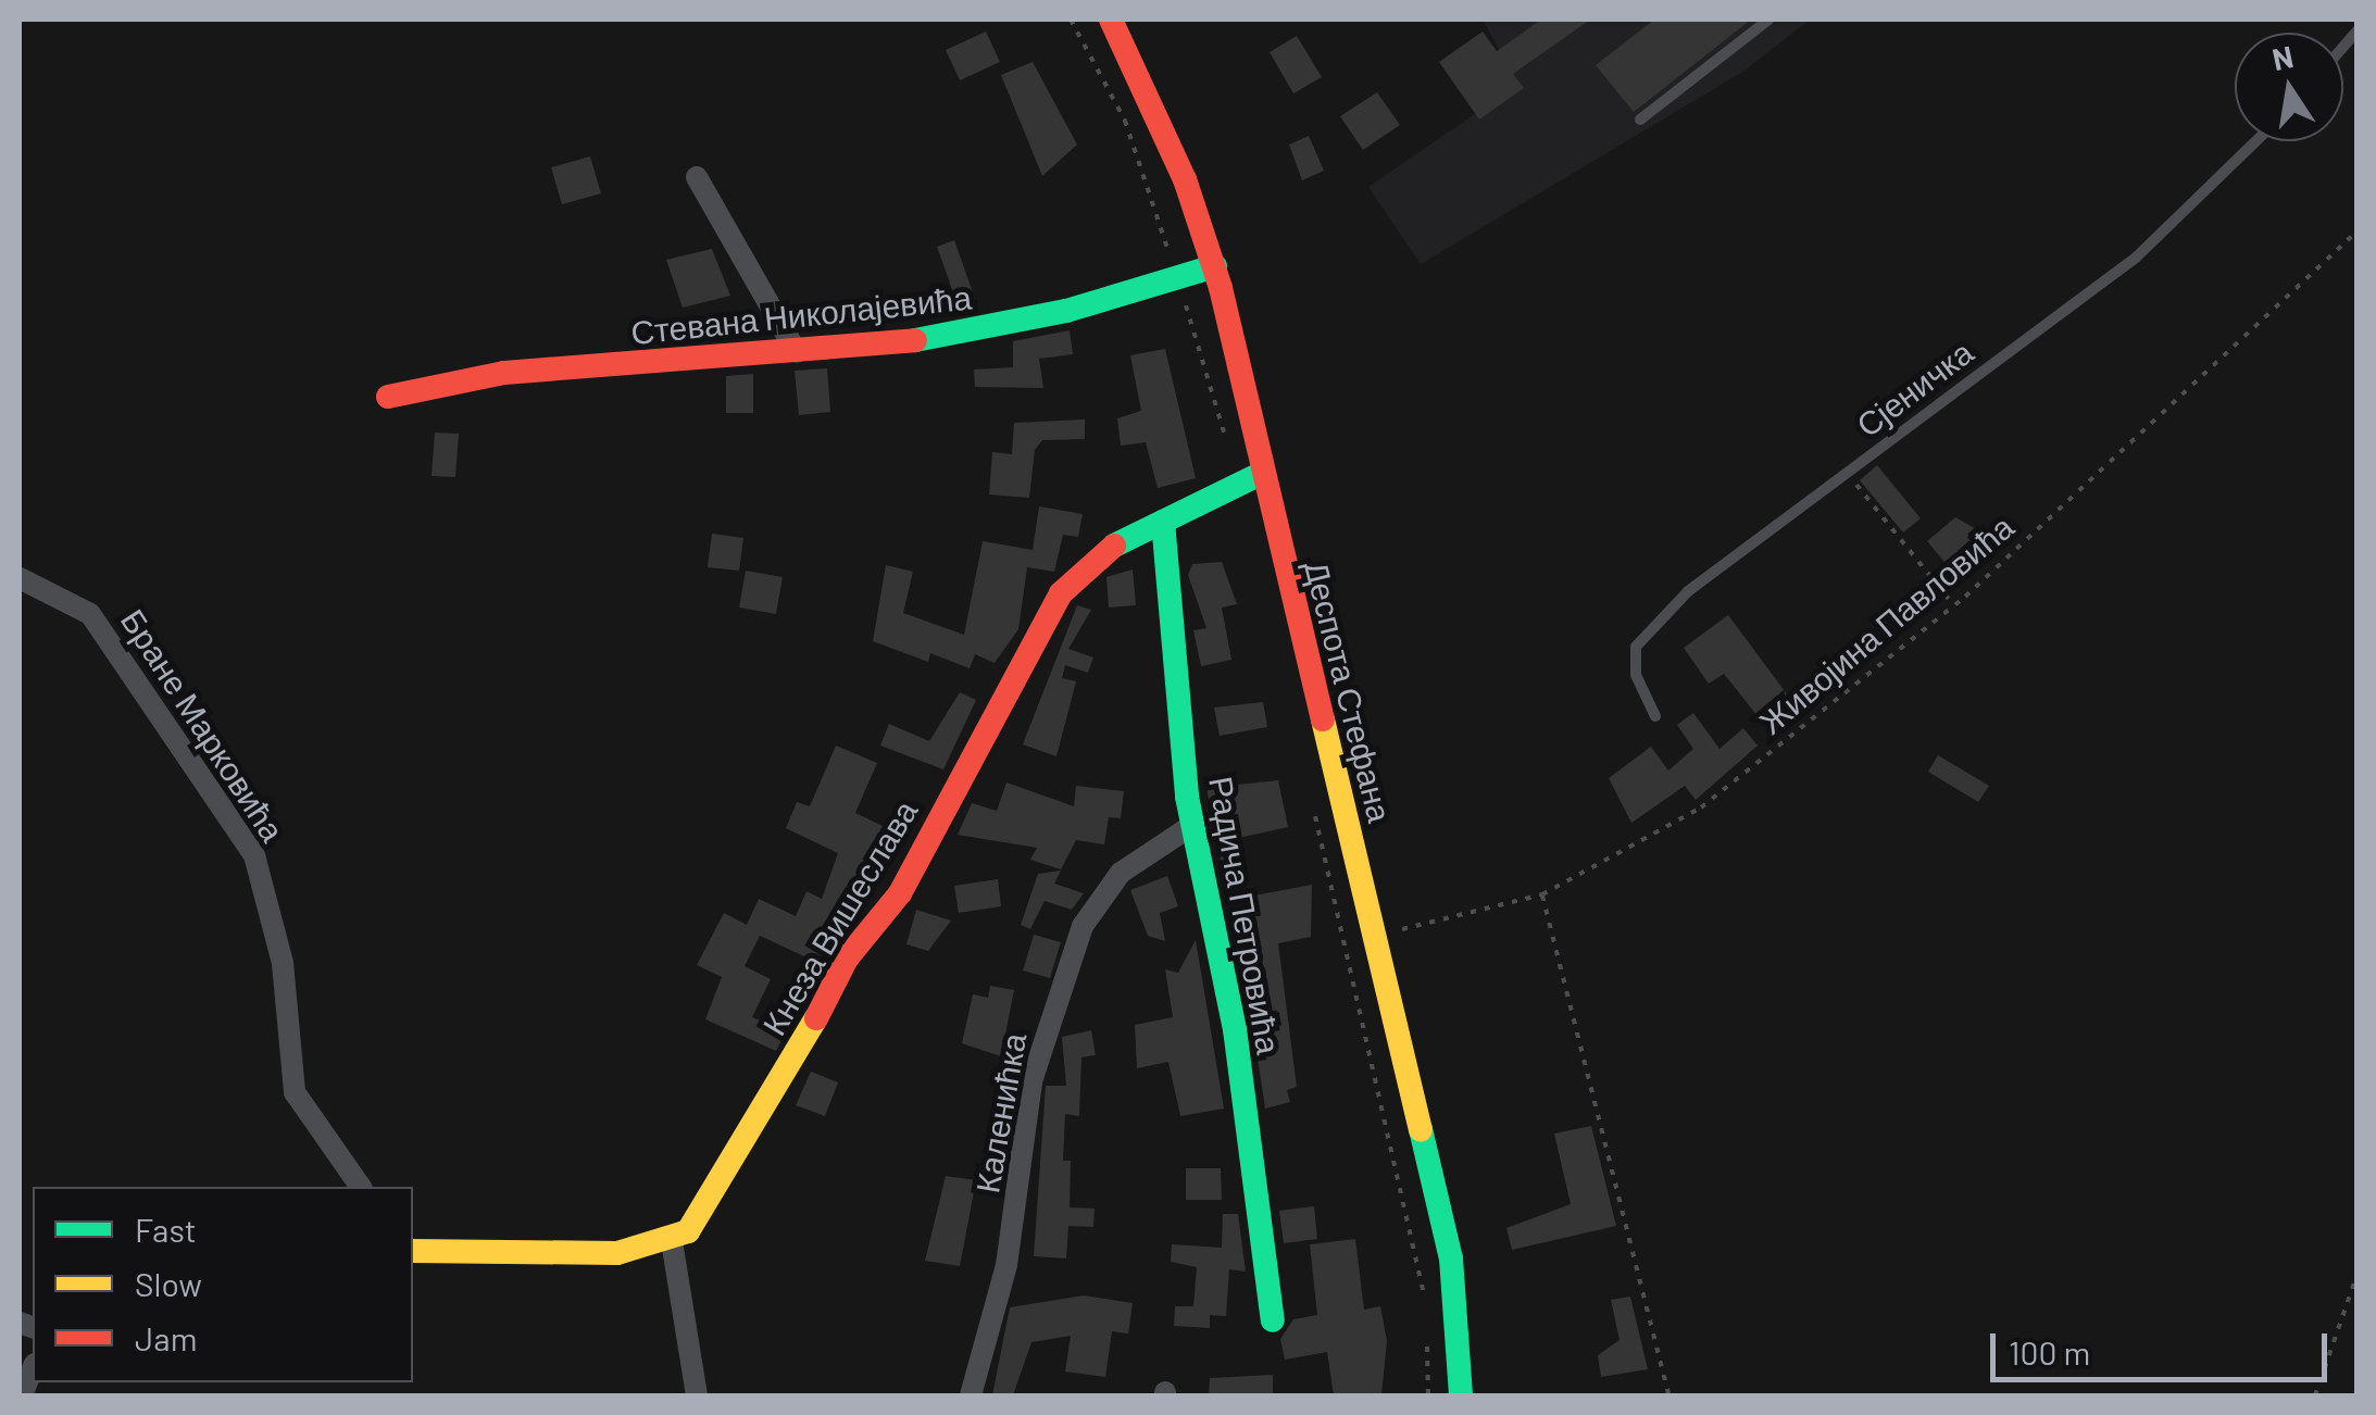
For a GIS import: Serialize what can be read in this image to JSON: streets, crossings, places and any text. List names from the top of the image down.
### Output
{
  "streets": {
    "street": [
      "Стевана Николајевића",
      "Деспота Стефана",
      "Бране Марковића",
      "Радича Петровића",
      "Кнеза Вишеслава",
      "Каленићка"
    ],
    "lane": ["Сјеничка"],
    "path": ["Живојина Павловића"]
  },
  "crossings": [
    ["Стевана Николајевића", "Деспота Стефана"],
    ["Живојина Павловића", "Деспота Стефана"],
    ["Деспота Стефана", "Кнеза Вишеслава"],
    ["Радича Петровића", "Кнеза Вишеслава"],
    ["Радича Петровића", "Каленићка"]
  ],
  "legend": ["Fast", "Slow", "Jam"],
  "scale_bar": "100 m",
  "north": "top"
}
